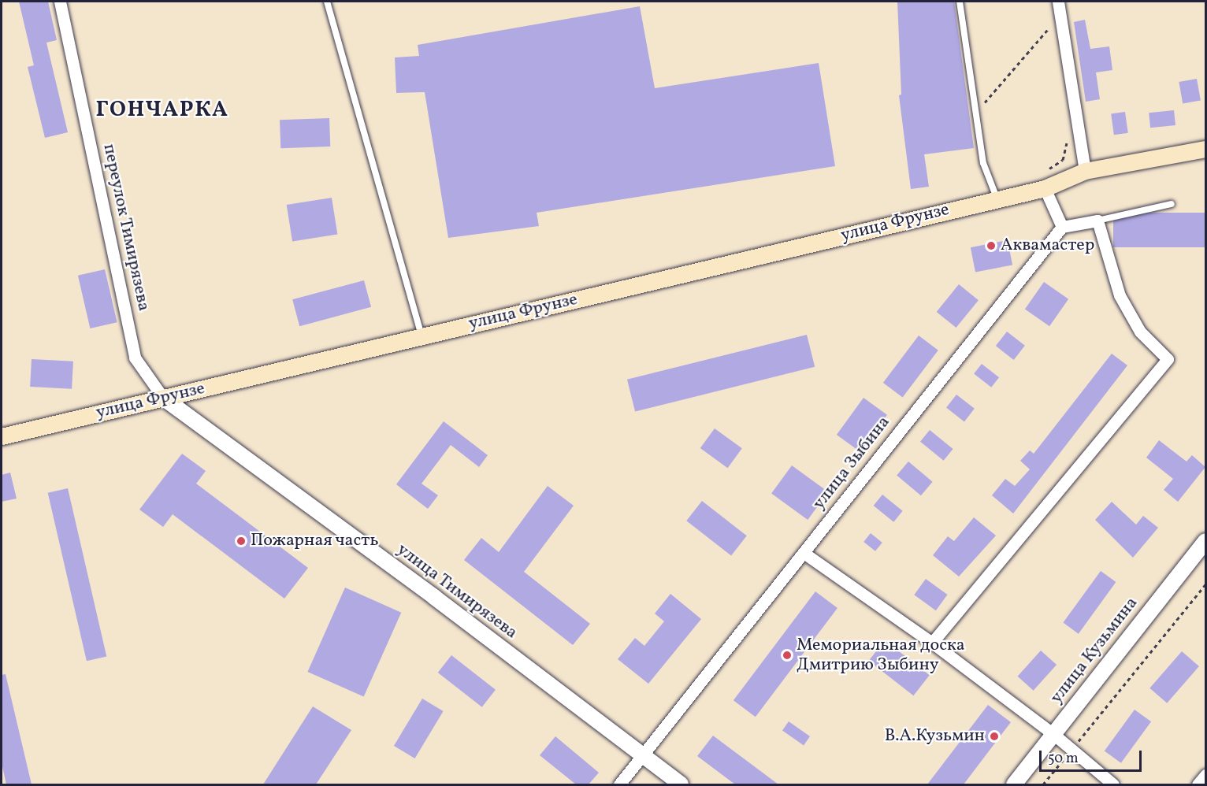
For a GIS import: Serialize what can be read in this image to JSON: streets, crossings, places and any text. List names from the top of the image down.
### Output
{
  "streets": {
    "main road": ["улица Фрунзе"],
    "street": [
      "переулок Тимирязева",
      "улица Зыбина",
      "улица Тимирязева",
      "улица Кузьмина"
    ]
  },
  "crossings": [
    ["улица Фрунзе", "переулок Тимирязева"],
    ["улица Фрунзе", "улица Тимирязева"],
    ["переулок Тимирязева", "улица Тимирязева"],
    ["улица Зыбина", "улица Тимирязева"]
  ],
  "districts": ["ГОНЧАРКА"],
  "places": [
    "Аквамастер",
    "Пожарная часть",
    "Мемориальная доска Дмитрию Зыбину",
    "В.А.Кузьмин"
  ],
  "scale_bar": "50 m"
}
